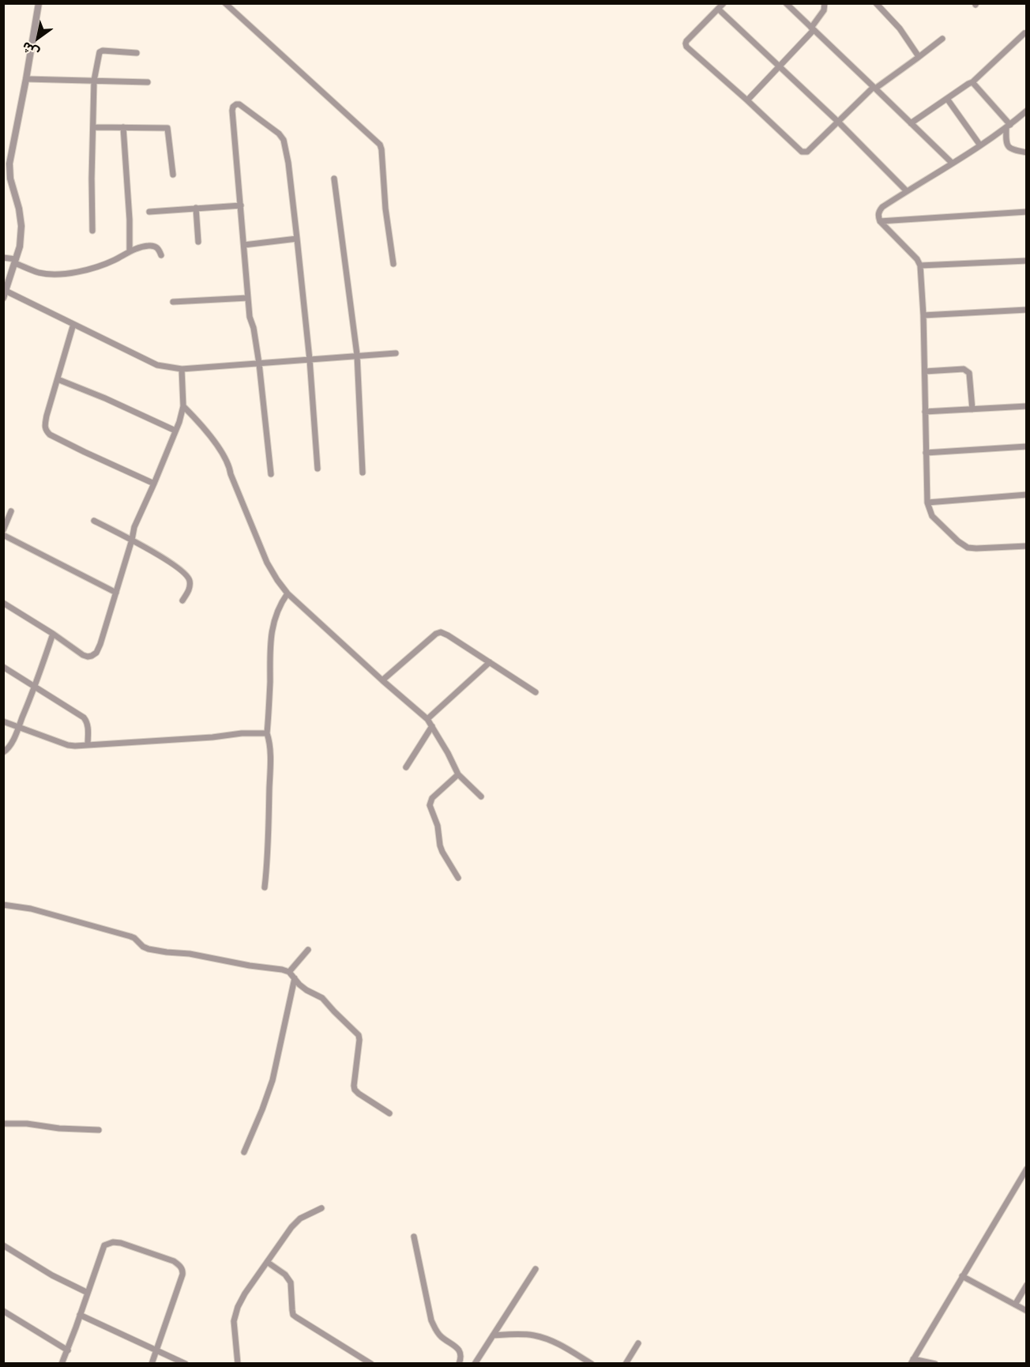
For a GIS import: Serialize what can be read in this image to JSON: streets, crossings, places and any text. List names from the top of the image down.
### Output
{
  "north": "bottom left"
}
